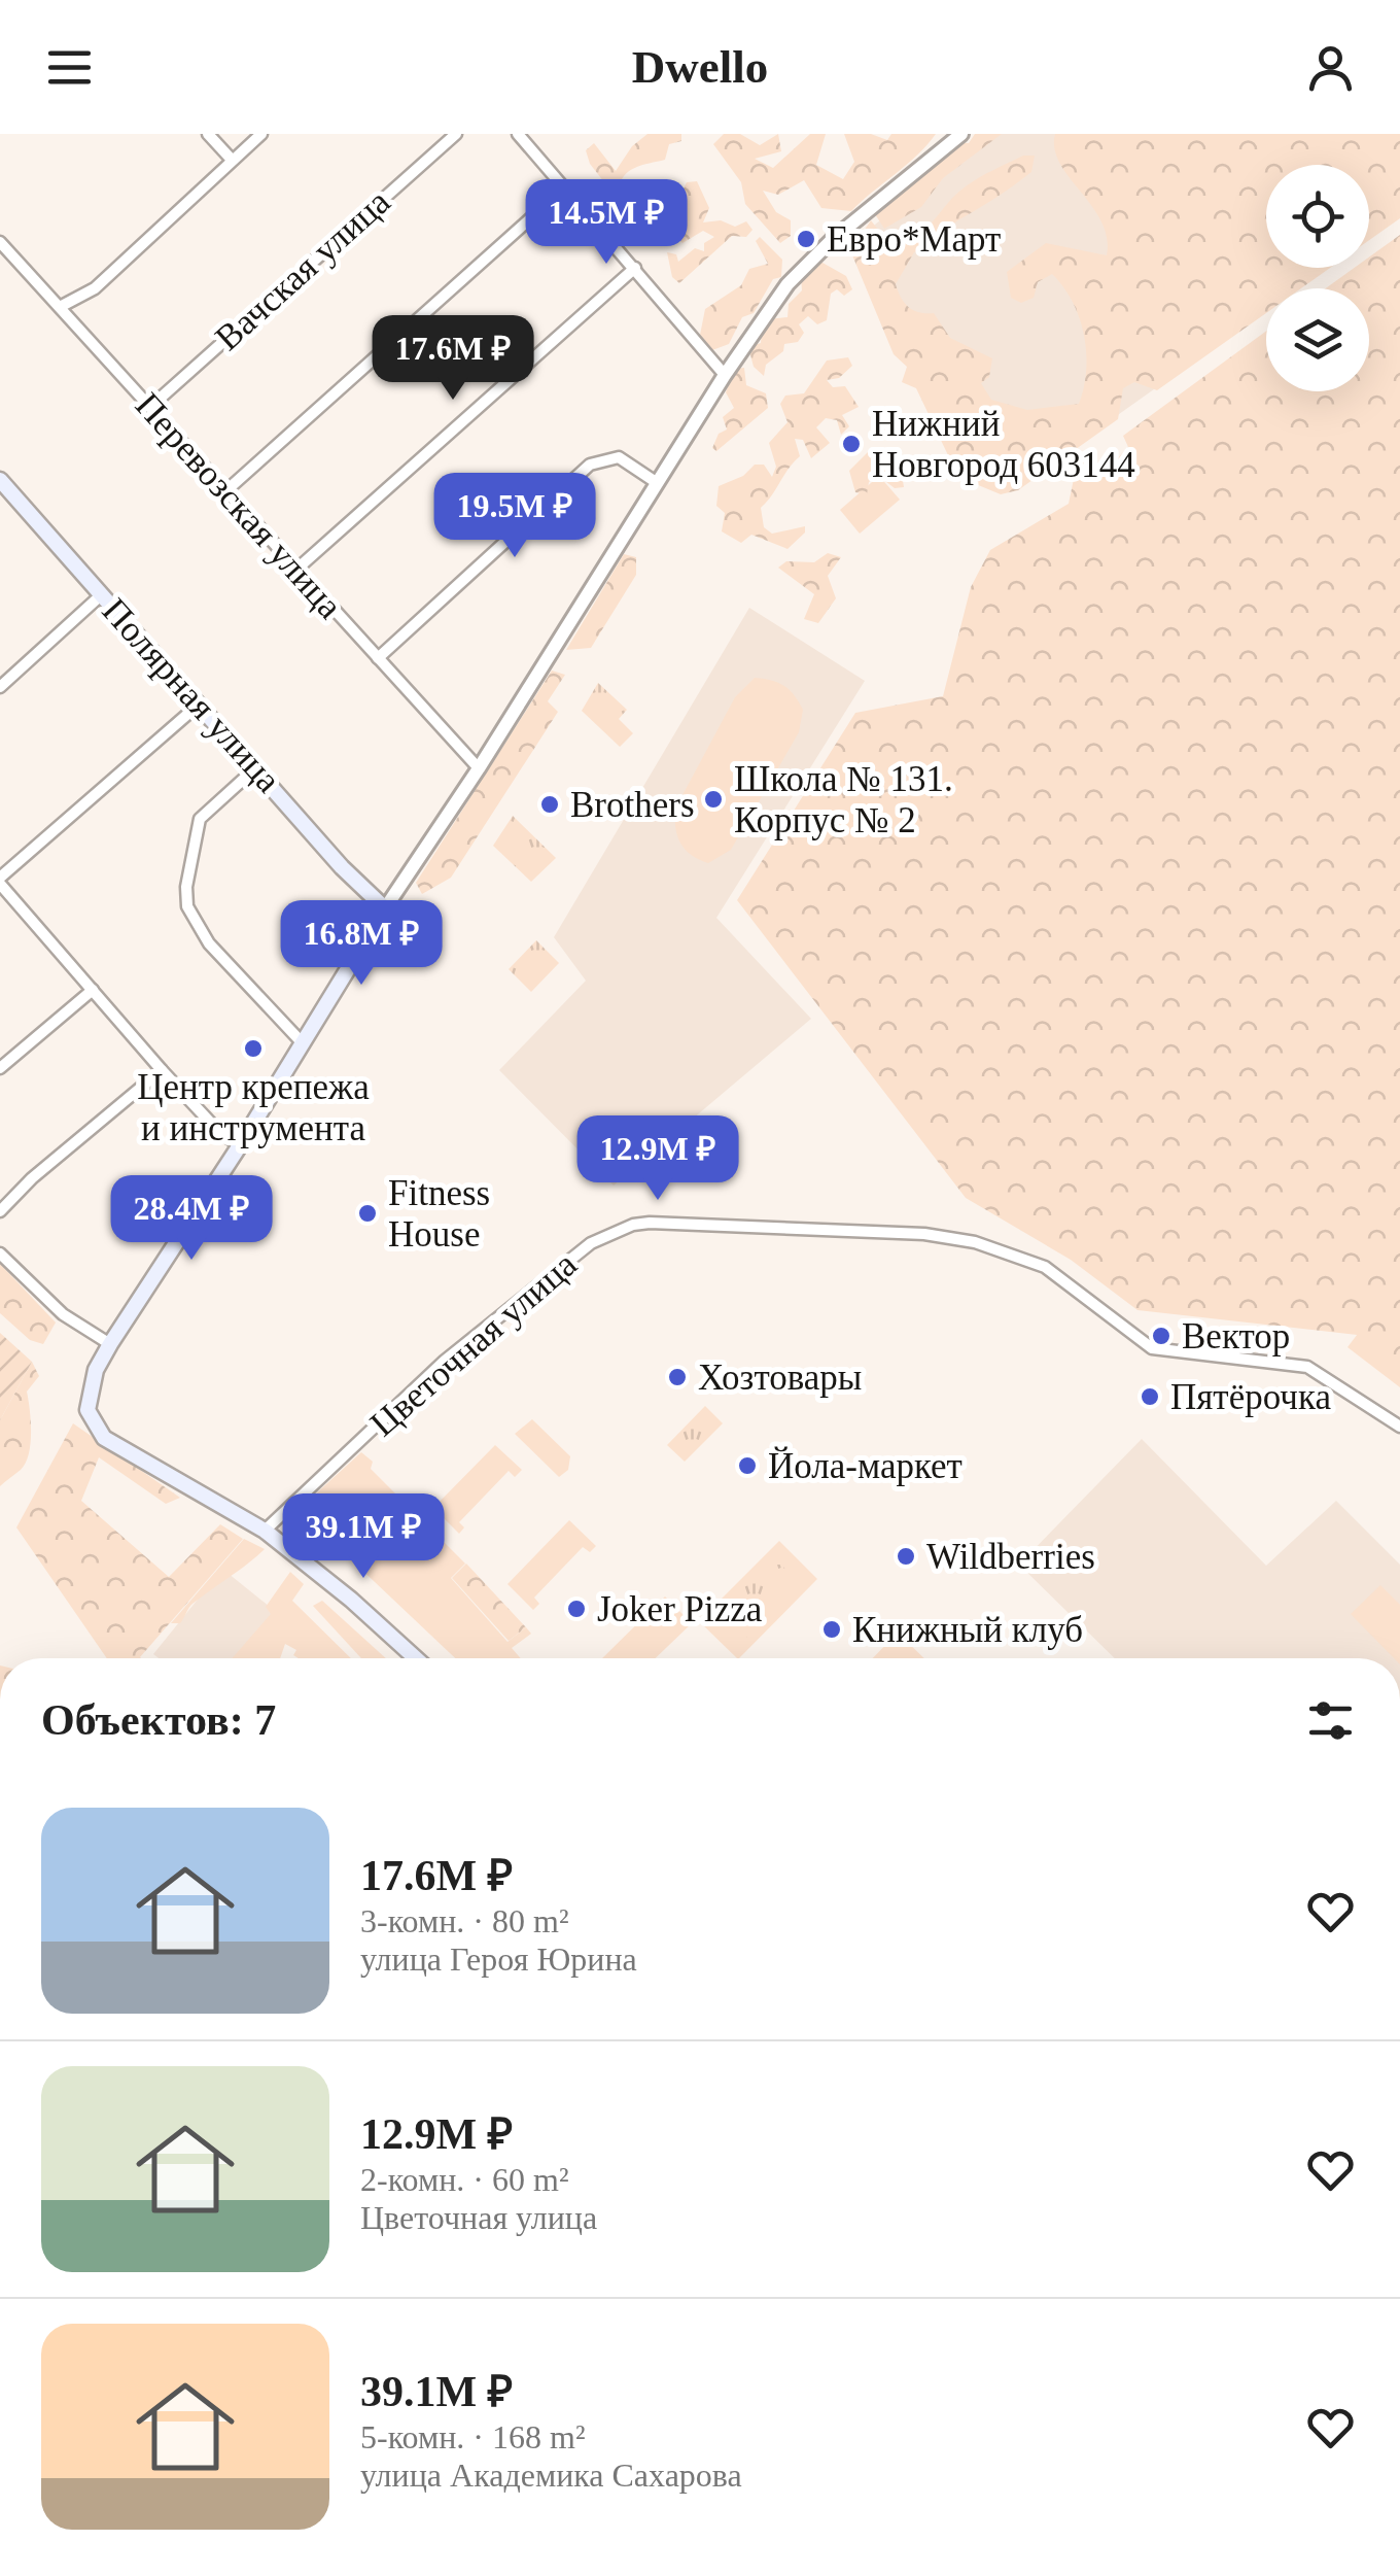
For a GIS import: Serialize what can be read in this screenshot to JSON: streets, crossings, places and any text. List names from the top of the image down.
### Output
{
  "streets": {
    "main road": ["Полярная улица"],
    "street": ["Вачская улица", "Перевозская улица", "Цветочная улица"]
  },
  "crossings": [
    ["Вачская улица", "Перевозская улица"]
  ],
  "places": [
    "Евро*Март",
    "Нижний Новгород 603144",
    "Школа № 131. Корпус № 2",
    "Brothers",
    "Центр крепежа и инструмента",
    "Fitness House",
    "Вектор",
    "Хозтовары",
    "Пятёрочка",
    "Йола-маркет",
    "Wildberries",
    "Joker Pizza",
    "Книжный клуб"
  ],
  "page": {
    "header": "Dwello",
    "price": [
      "14.5M ₽",
      "17.6M ₽",
      "19.5M ₽",
      "16.8M ₽",
      "12.9M ₽",
      "28.4M ₽",
      "39.1M ₽"
    ],
    "heading": "Объектов: 7",
    "list": [
      {
        "name": "17.6M ₽",
        "note": "3-комн. · 80 m² · улица Героя Юрина"
      },
      {
        "name": "12.9M ₽",
        "note": "2-комн. · 60 m² · Цветочная улица"
      },
      {
        "name": "39.1M ₽",
        "note": "5-комн. · 168 m² · улица Академика Сахарова"
      }
    ]
  }
}
